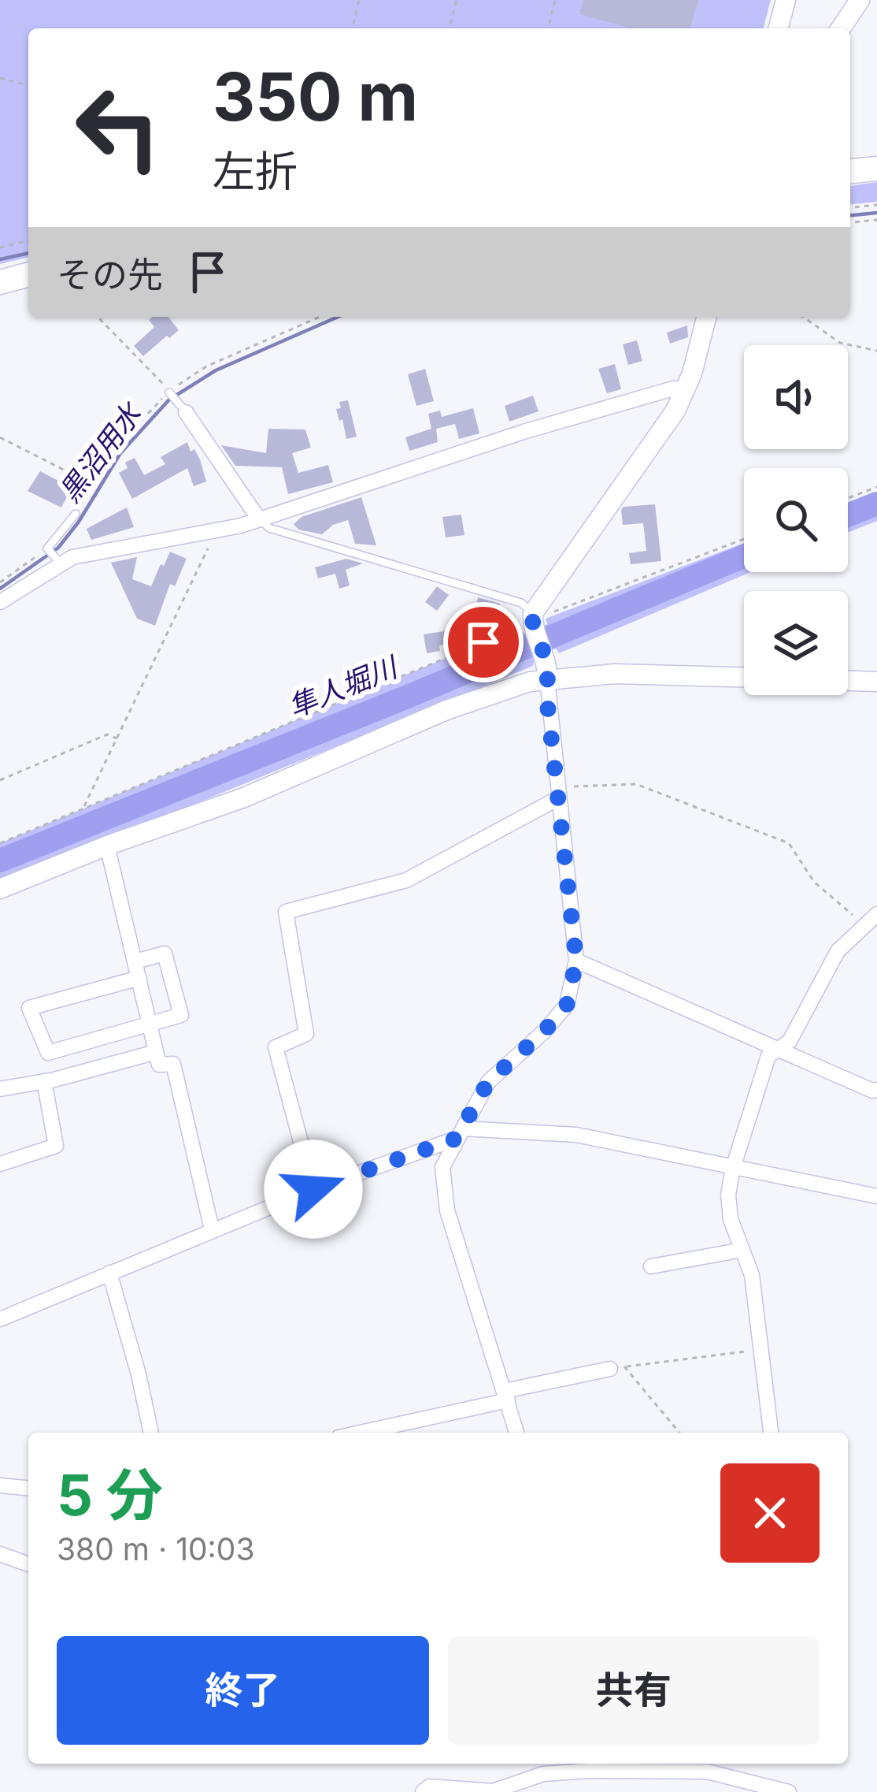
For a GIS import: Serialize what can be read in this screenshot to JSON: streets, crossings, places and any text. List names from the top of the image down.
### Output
{
  "water": ["黒沼用水", "隼人堀川"],
  "page": {
    "turn": ["350 m", "左折"],
    "then": "その先",
    "heading": ["5 分", "380 m · 10:03"],
    "buttons": ["終了", "共有"]
  }
}
